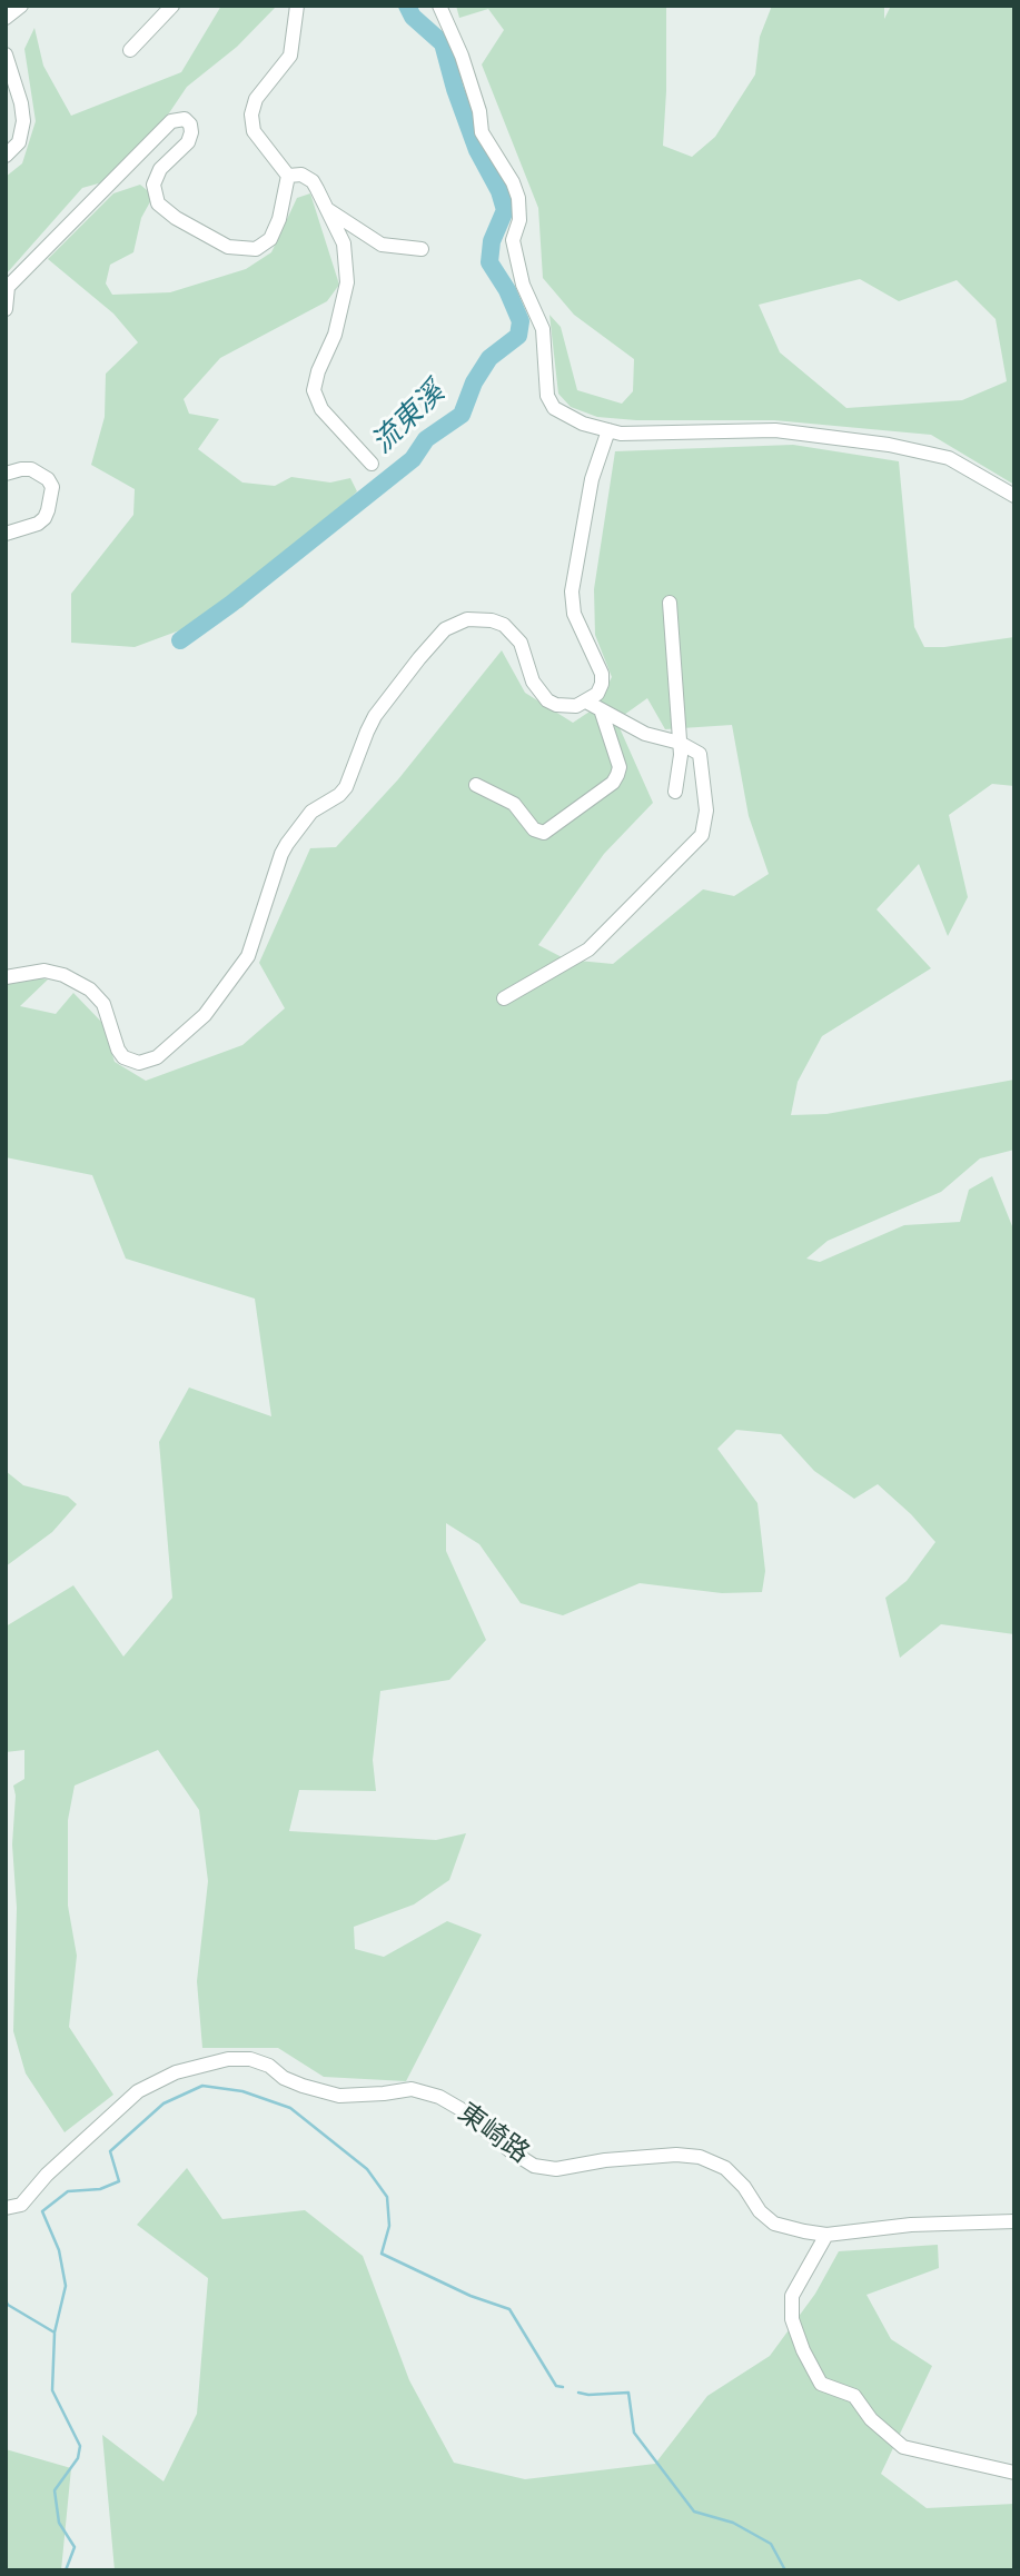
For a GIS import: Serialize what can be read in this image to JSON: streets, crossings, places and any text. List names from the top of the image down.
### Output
{
  "streets": {
    "street": ["東崎路"]
  },
  "water": ["流東溪"]
}
